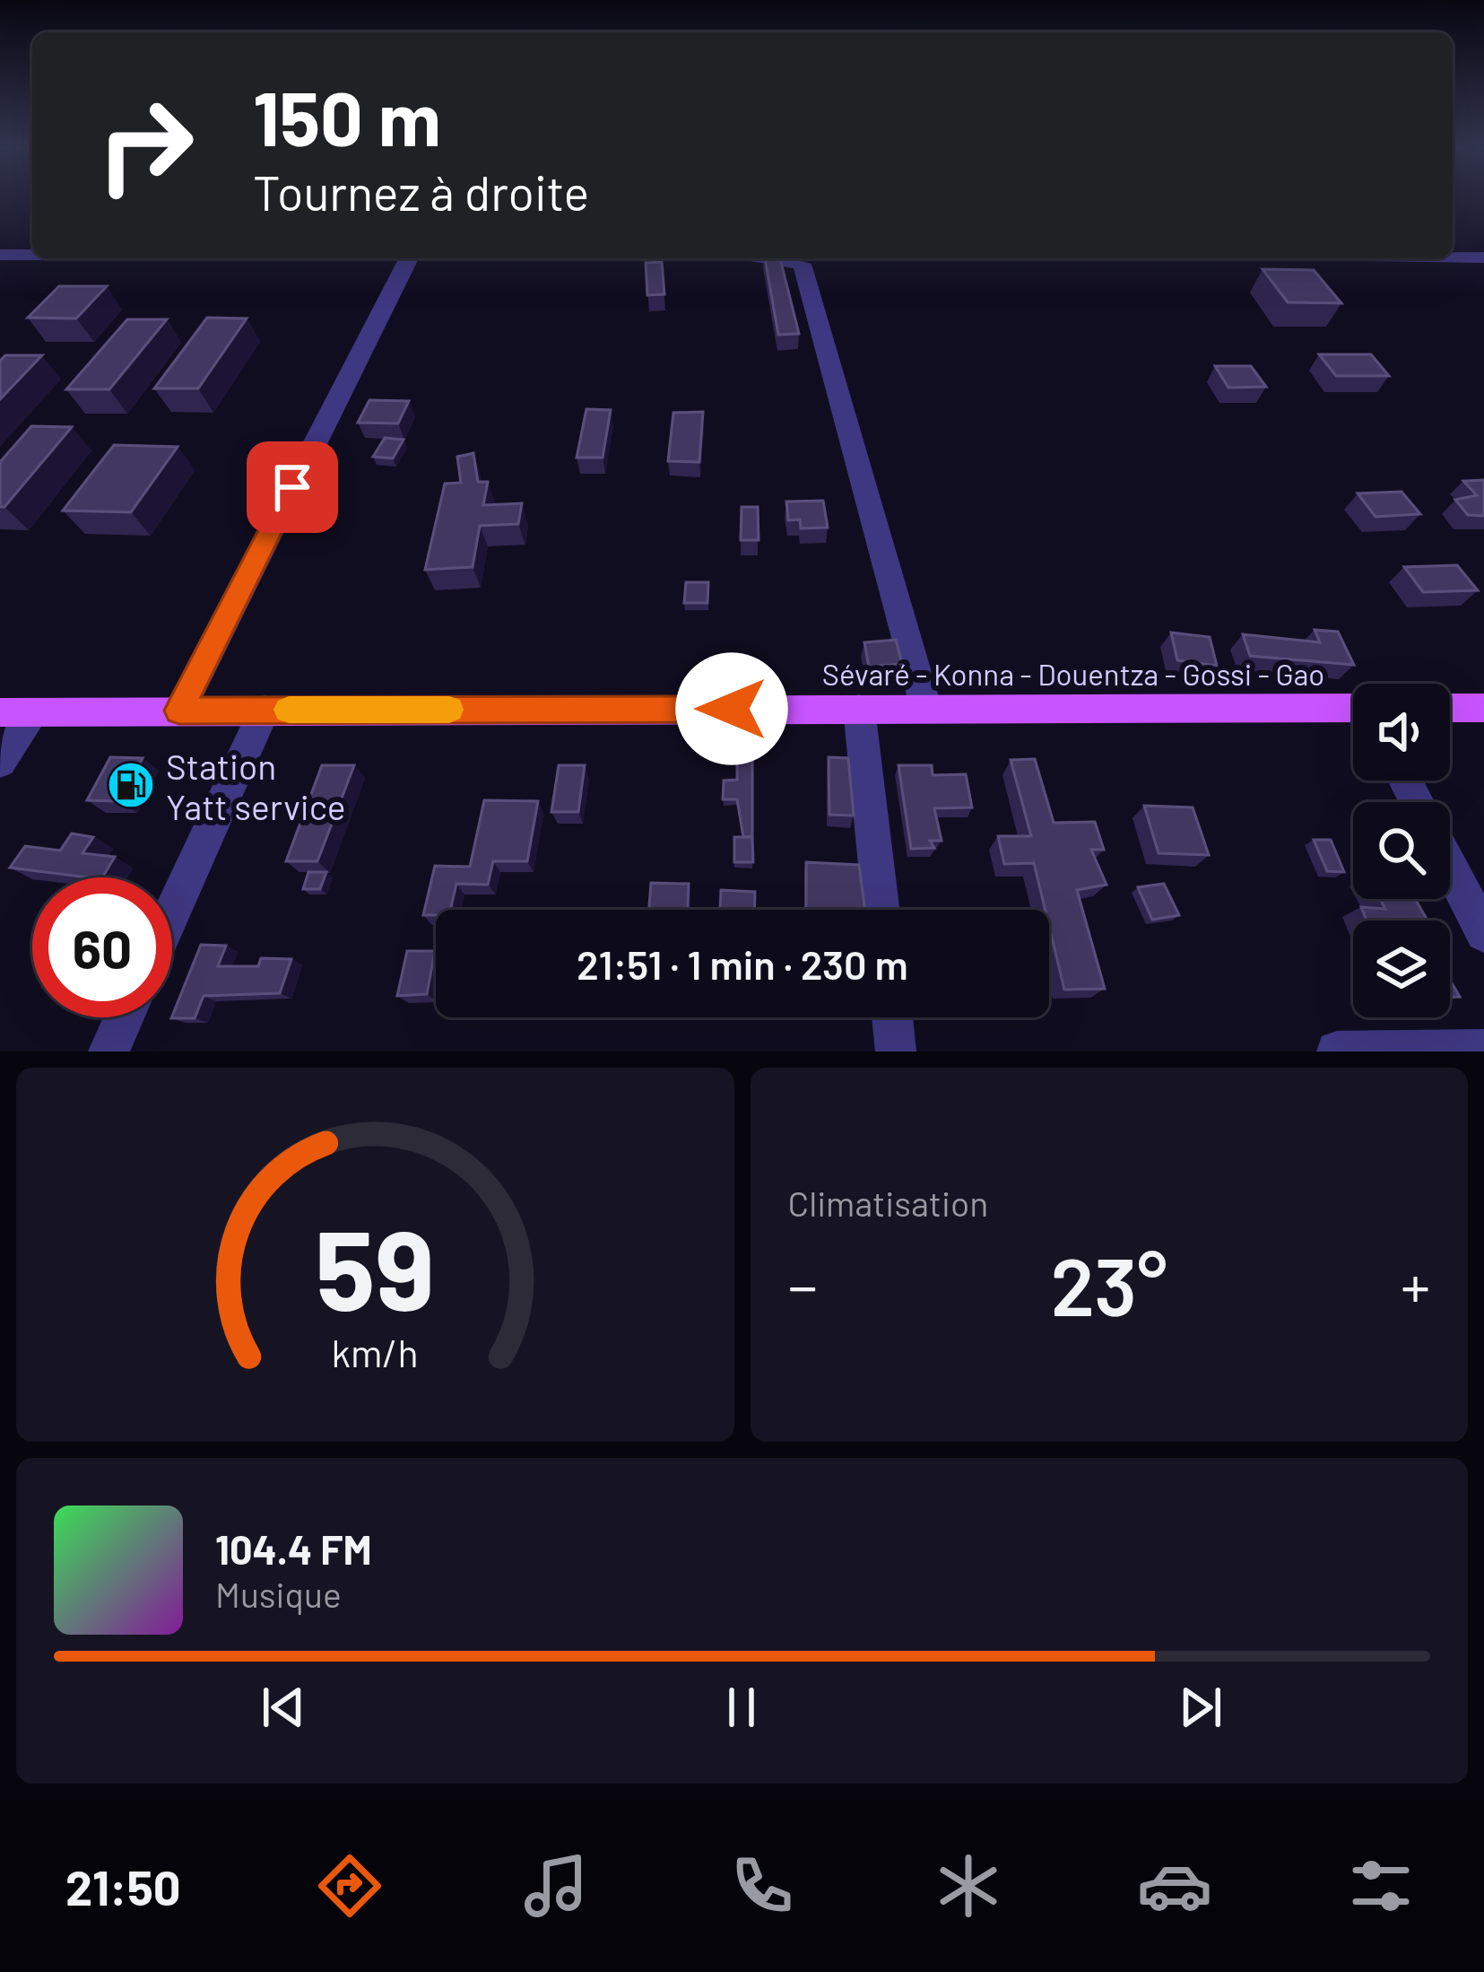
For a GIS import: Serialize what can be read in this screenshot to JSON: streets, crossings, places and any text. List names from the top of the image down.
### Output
{
  "streets": {
    "main road": ["Sévaré - Konna - Douentza - Gossi - Gao"]
  },
  "places": {
    "fuel station": ["Station Yatt service"]
  },
  "page": {
    "turn": ["150 m", "Tournez à droite"],
    "limit": "60",
    "trip": "21:51 · 1 min · 230 m",
    "tile": "Climatisation",
    "heat": ["−", "23°", "+"],
    "song": ["104.4 FM", "Musique"],
    "tabs": "21:50",
    "gauge": ["59", "km/h"]
  }
}
